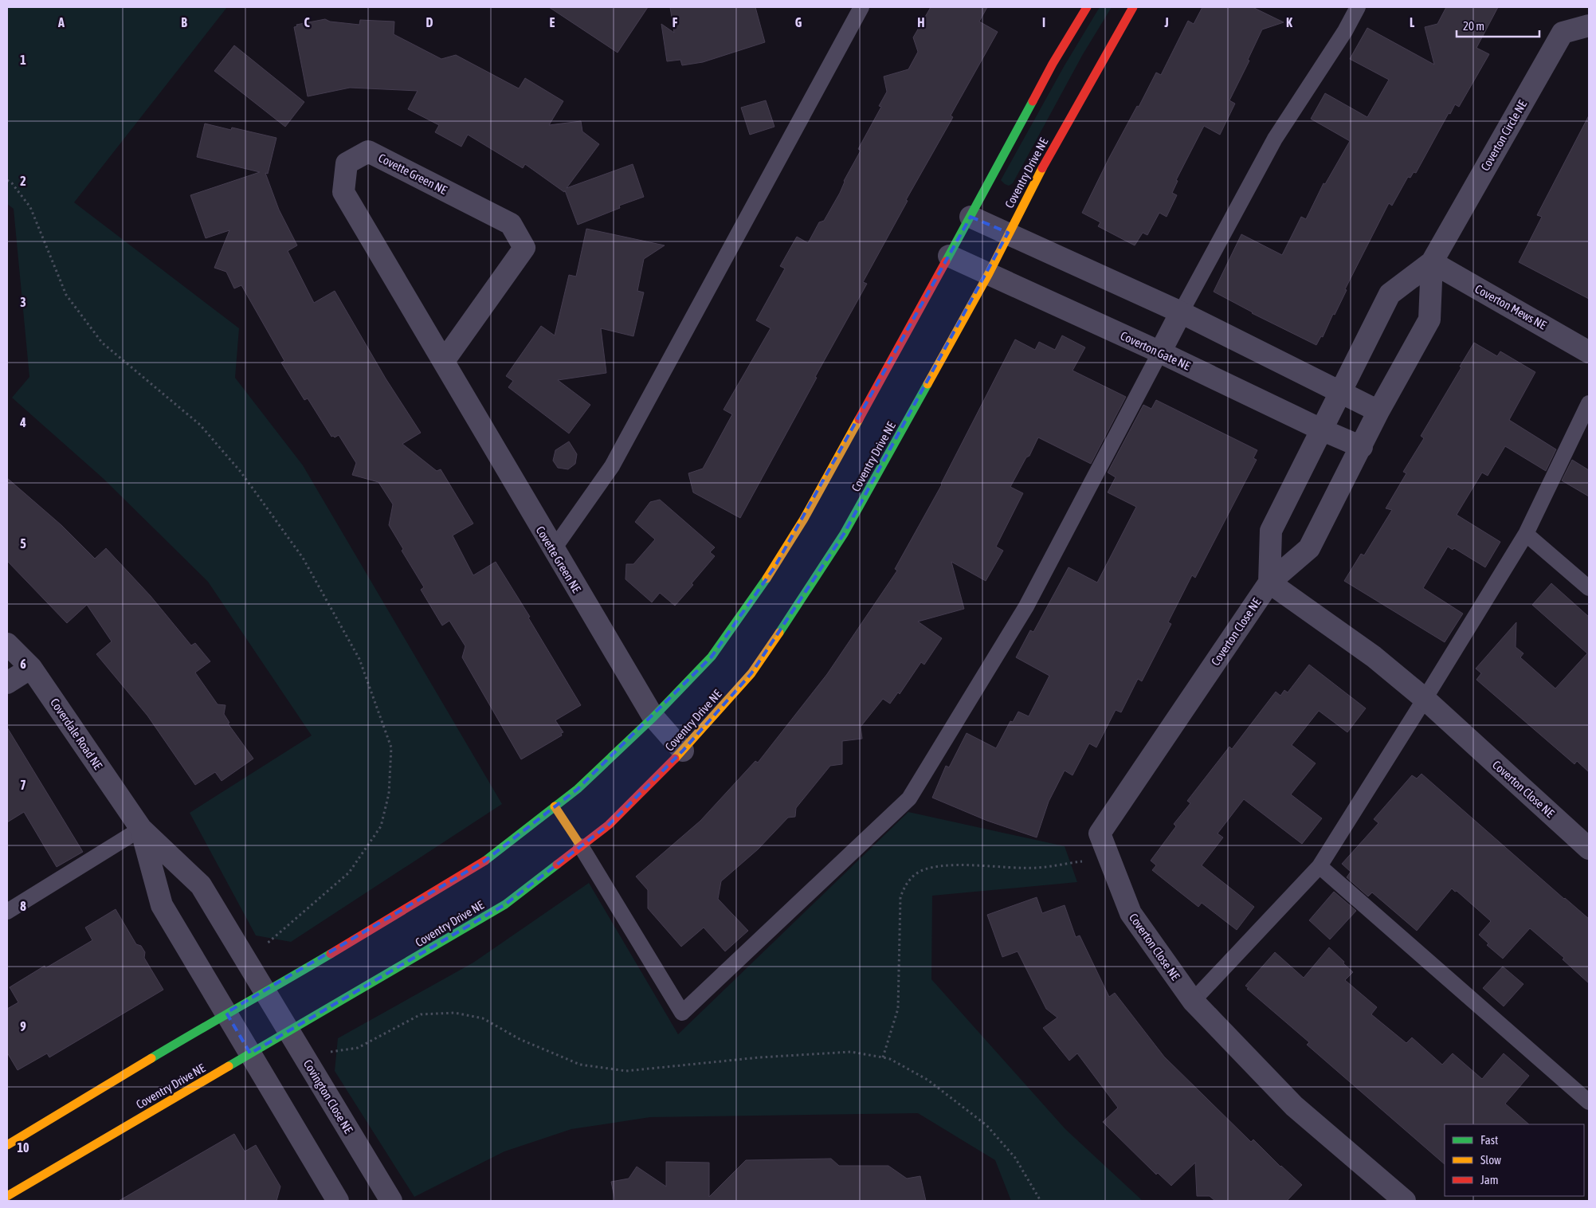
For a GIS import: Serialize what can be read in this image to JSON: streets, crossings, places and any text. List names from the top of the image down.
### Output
{
  "streets": {
    "street": [
      "Coverton Circle NE",
      "Coventry Drive NE",
      "Covette Green NE",
      "Coverton Mews NE",
      "Coverton Gate NE",
      "Coverton Close NE",
      "Coverdale Road NE",
      "Covington Close NE"
    ]
  },
  "crossings": [
    ["Coverton Circle NE", "Coverton Mews NE"],
    ["Coverton Circle NE", "Coverton Gate NE"],
    ["Coverton Circle NE", "Coverton Close NE"],
    ["Coventry Drive NE", "Covette Green NE"],
    ["Coventry Drive NE", "Coverton Gate NE"],
    ["Coventry Drive NE", "Covington Close NE"],
    ["Coverton Gate NE", "Coverton Close NE"],
    ["Coverdale Road NE", "Covington Close NE"]
  ],
  "legend": ["Fast", "Slow", "Jam"],
  "scale_bar": "20 m",
  "grid": {
    "columns": [
      "A",
      "B",
      "C",
      "D",
      "E",
      "F",
      "G",
      "H",
      "I",
      "J",
      "K",
      "L"
    ],
    "rows": [
      "1",
      "2",
      "3",
      "4",
      "5",
      "6",
      "7",
      "8",
      "9",
      "10"
    ]
  }
}
